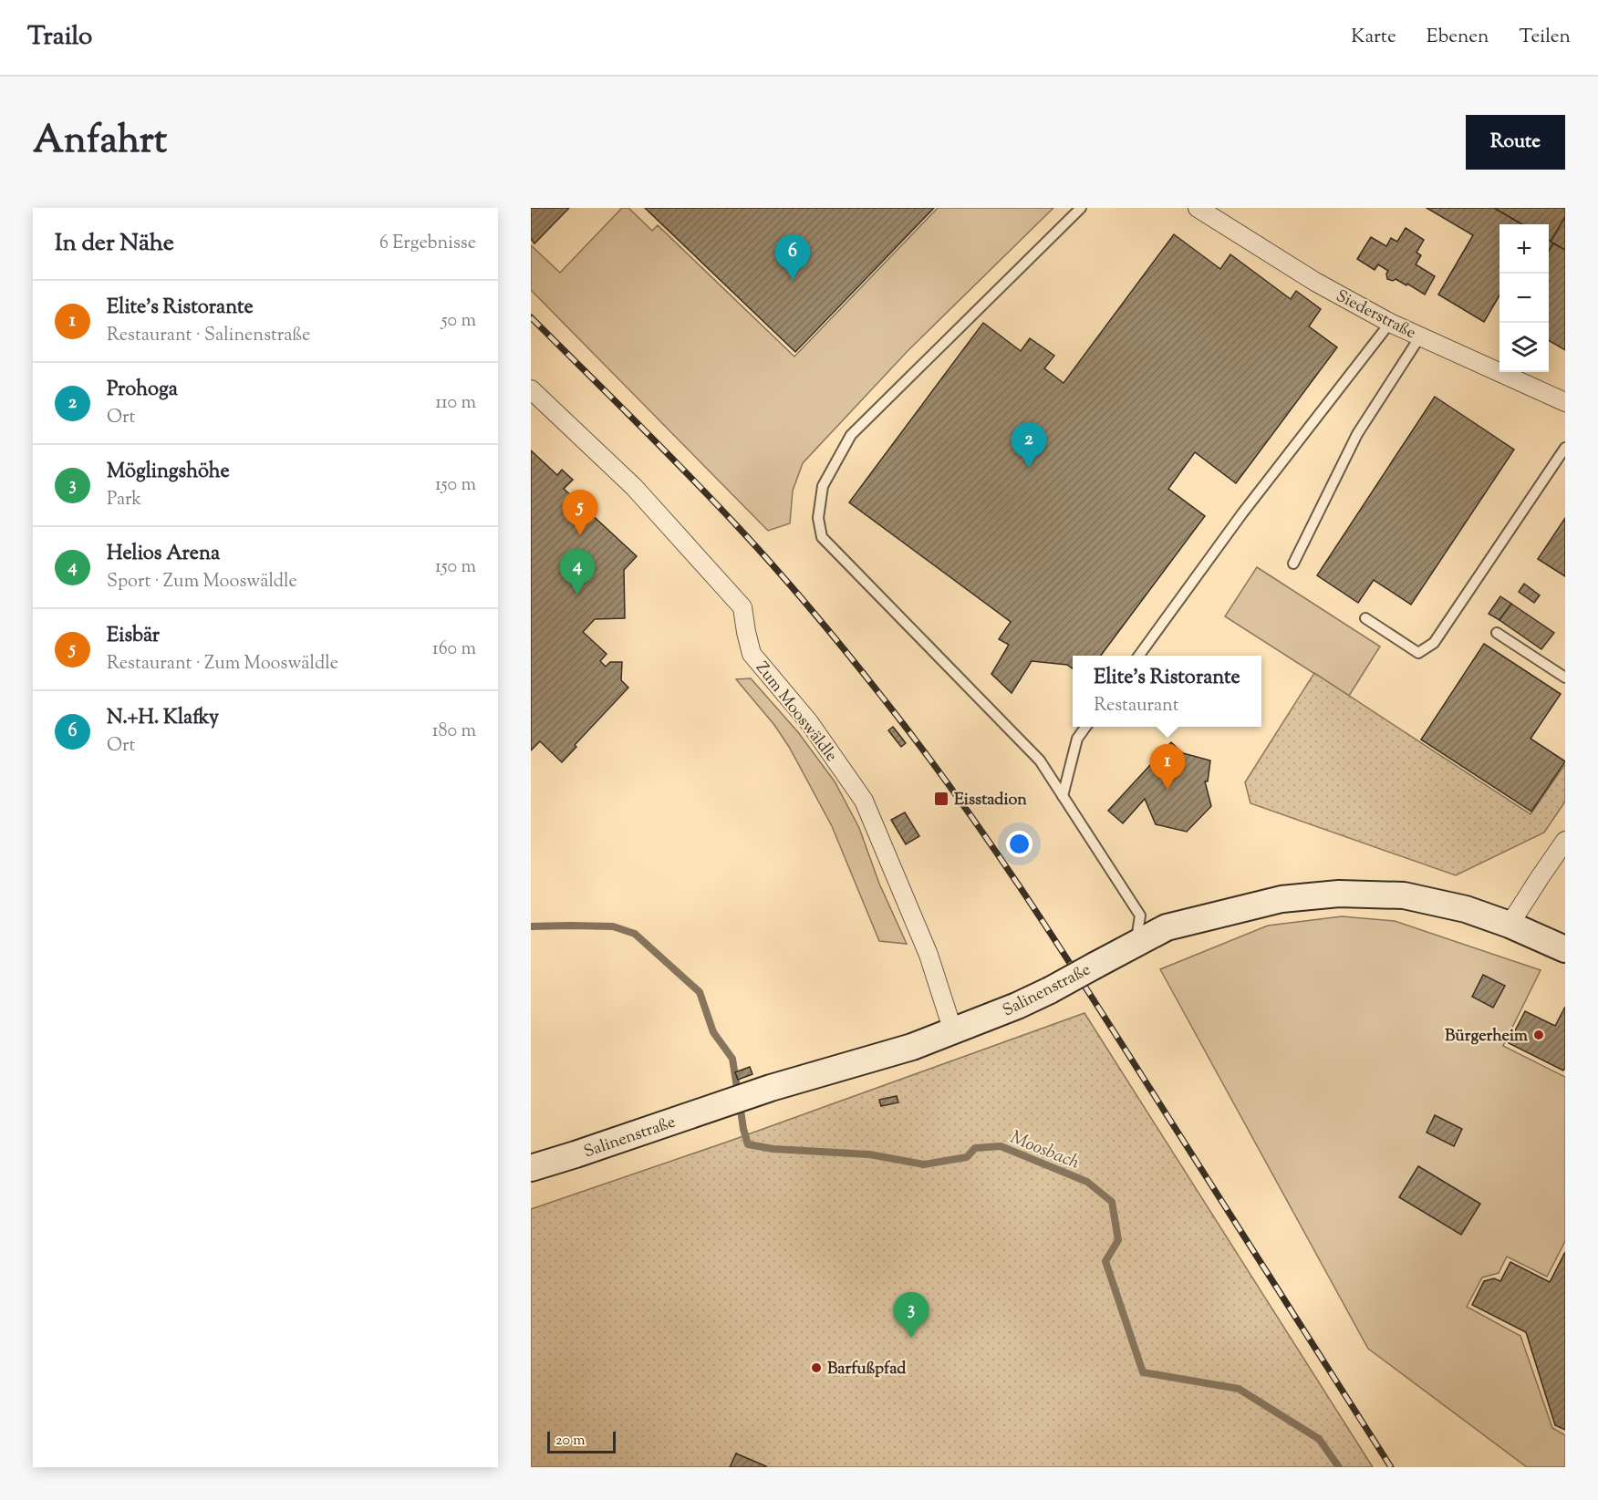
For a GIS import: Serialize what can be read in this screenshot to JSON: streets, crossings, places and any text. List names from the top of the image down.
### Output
{
  "streets": {
    "street": ["Siederstraße", "Zum Mooswäldle", "Salinenstraße"]
  },
  "crossings": [
    ["Zum Mooswäldle", "Salinenstraße"]
  ],
  "water": ["Moosbach"],
  "places": {
    "transit": ["Eisstadion"],
    "other": ["Bürgerheim", "Barfußpfad"]
  },
  "scale_bar": "20 m",
  "page": {
    "header": "Trailo",
    "nav": ["Karte", "Ebenen", "Teilen"],
    "title": "Anfahrt",
    "buttons": "Route",
    "heading": ["In der Nähe", "6 Ergebnisse"],
    "map_buttons": ["+", "−"],
    "pins": [
      "6",
      "2",
      "5",
      "4",
      "1",
      "3"
    ],
    "list": [
      {
        "mark": "1",
        "name": "Elite's Ristorante",
        "note": "Restaurant · Salinenstraße",
        "value": "50 m"
      },
      {
        "mark": "2",
        "name": "Prohoga",
        "note": "Ort",
        "value": "110 m"
      },
      {
        "mark": "3",
        "name": "Möglingshöhe",
        "note": "Park",
        "value": "150 m"
      },
      {
        "mark": "4",
        "name": "Helios Arena",
        "note": "Sport · Zum Mooswäldle",
        "value": "150 m"
      },
      {
        "mark": "5",
        "name": "Eisbär",
        "note": "Restaurant · Zum Mooswäldle",
        "value": "160 m"
      },
      {
        "mark": "6",
        "name": "N.+H. Klafky",
        "note": "Ort",
        "value": "180 m"
      }
    ],
    "popup": ["Elite's Ristorante", "Restaurant"],
    "scale": "20 m"
  }
}
